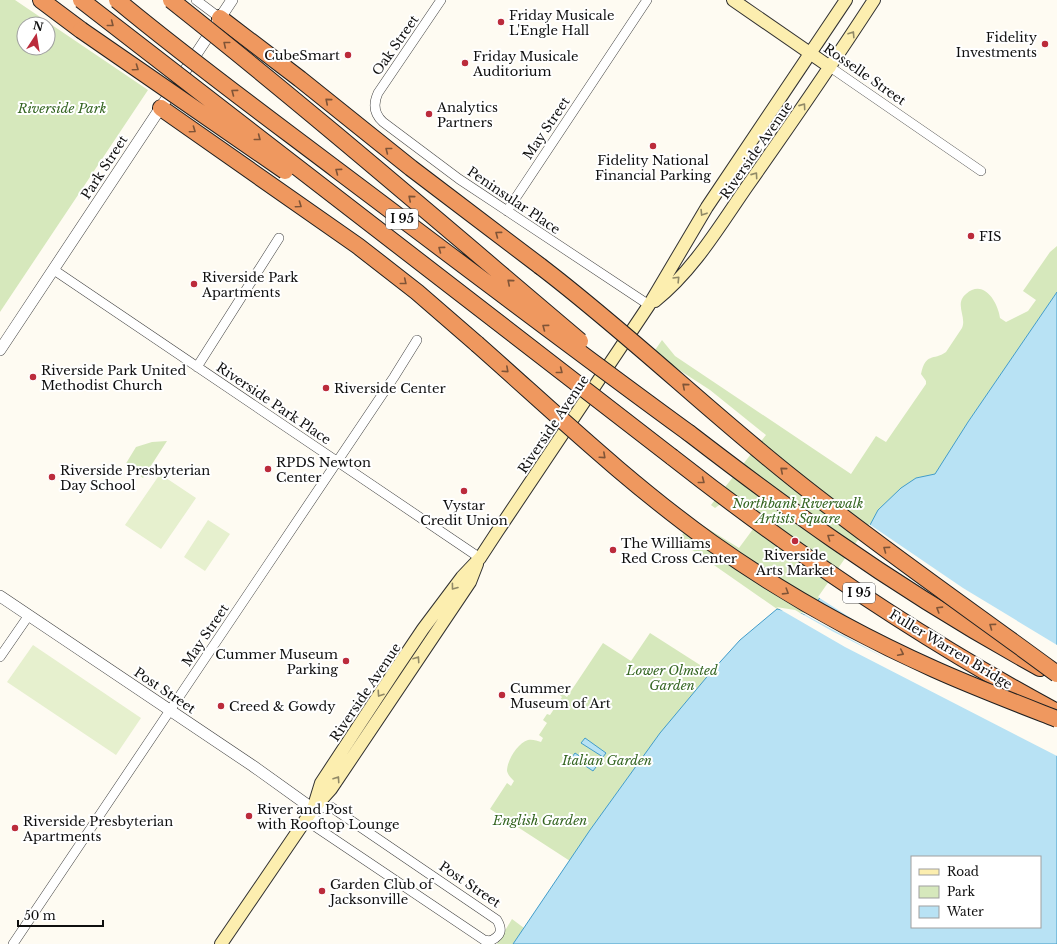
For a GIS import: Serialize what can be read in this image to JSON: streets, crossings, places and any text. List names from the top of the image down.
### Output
{
  "streets": {
    "highway": ["I 95", "Fuller Warren Bridge"],
    "main road": ["Rosselle Street", "Riverside Avenue"],
    "street": [
      "Oak Street",
      "May Street",
      "Park Street",
      "Peninsular Place",
      "Riverside Park Place",
      "Post Street"
    ]
  },
  "crossings": [
    ["Oak Street", "Peninsular Place"],
    ["Rosselle Street", "Riverside Avenue"],
    ["May Street", "Peninsular Place"],
    ["May Street", "Riverside Park Place"],
    ["May Street", "Post Street"],
    ["Riverside Avenue", "Peninsular Place"],
    ["Riverside Avenue", "Riverside Park Place"],
    ["Riverside Avenue", "Post Street"],
    ["Park Street", "Riverside Park Place"],
    ["I 95", "Fuller Warren Bridge"]
  ],
  "parks": [
    "Riverside Park",
    "Northbank Riverwalk Artists Square",
    "Lower Olmsted Garden",
    "Italian Garden",
    "English Garden"
  ],
  "places": [
    "Friday Musicale L'Engle Hall",
    "Fidelity Investments",
    "CubeSmart",
    "Friday Musicale Auditorium",
    "Analytics Partners",
    "Fidelity National Financial Parking",
    "FIS",
    "Riverside Park Apartments",
    "Riverside Park United Methodist Church",
    "Riverside Center",
    "RPDS Newton Center",
    "Riverside Presbyterian Day School",
    "Vystar Credit Union",
    "Riverside Arts Market",
    "The Williams Red Cross Center",
    "Cummer Museum Parking",
    "Cummer Museum of Art",
    "Creed & Gowdy",
    "River and Post with Rooftop Lounge",
    "Riverside Presbyterian Apartments",
    "Garden Club of Jacksonville"
  ],
  "legend": ["Road", "Park", "Water"],
  "scale_bar": "50 m",
  "north": "top"
}
